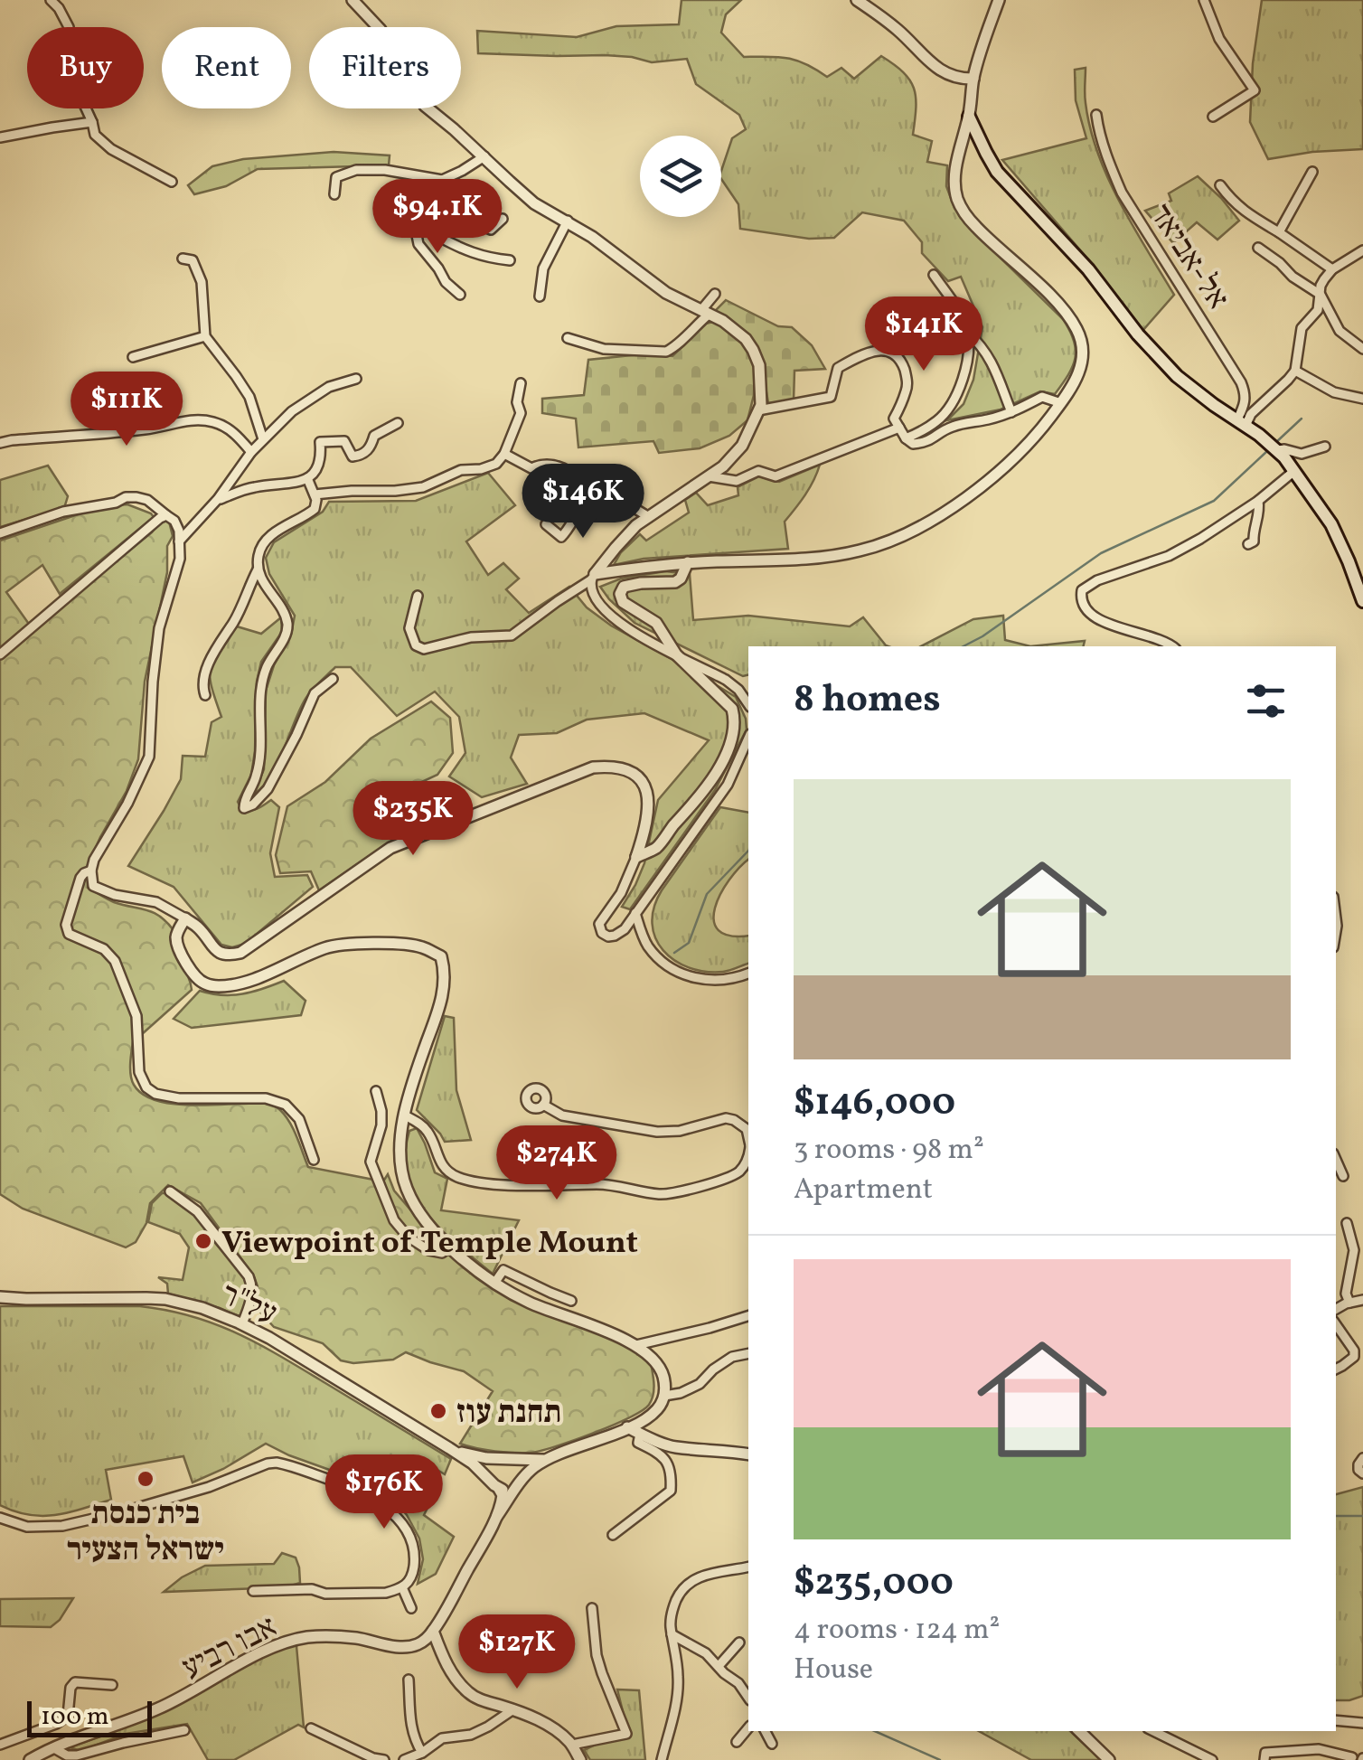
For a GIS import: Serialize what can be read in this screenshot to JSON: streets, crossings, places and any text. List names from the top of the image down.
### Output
{
  "streets": {
    "street": ["אל-אביאד", "על\"ר", "אבו רביע"]
  },
  "places": ["Viewpoint of Temple Mount", "תחנת עוז", "בית כנסת ישראל הצעיר"],
  "scale_bar": "100 m",
  "page": {
    "chip": ["Buy", "Rent", "Filters"],
    "price": [
      "$94.1K",
      "$141K",
      "$111K",
      "$146K",
      "$235K",
      "$274K",
      "$176K",
      "$127K"
    ],
    "heading": "8 homes",
    "list": [
      {
        "name": "$146,000",
        "note": "3 rooms · 98 m² · Apartment"
      },
      {
        "name": "$235,000",
        "note": "4 rooms · 124 m² · House"
      }
    ],
    "scale": "100 m"
  }
}
